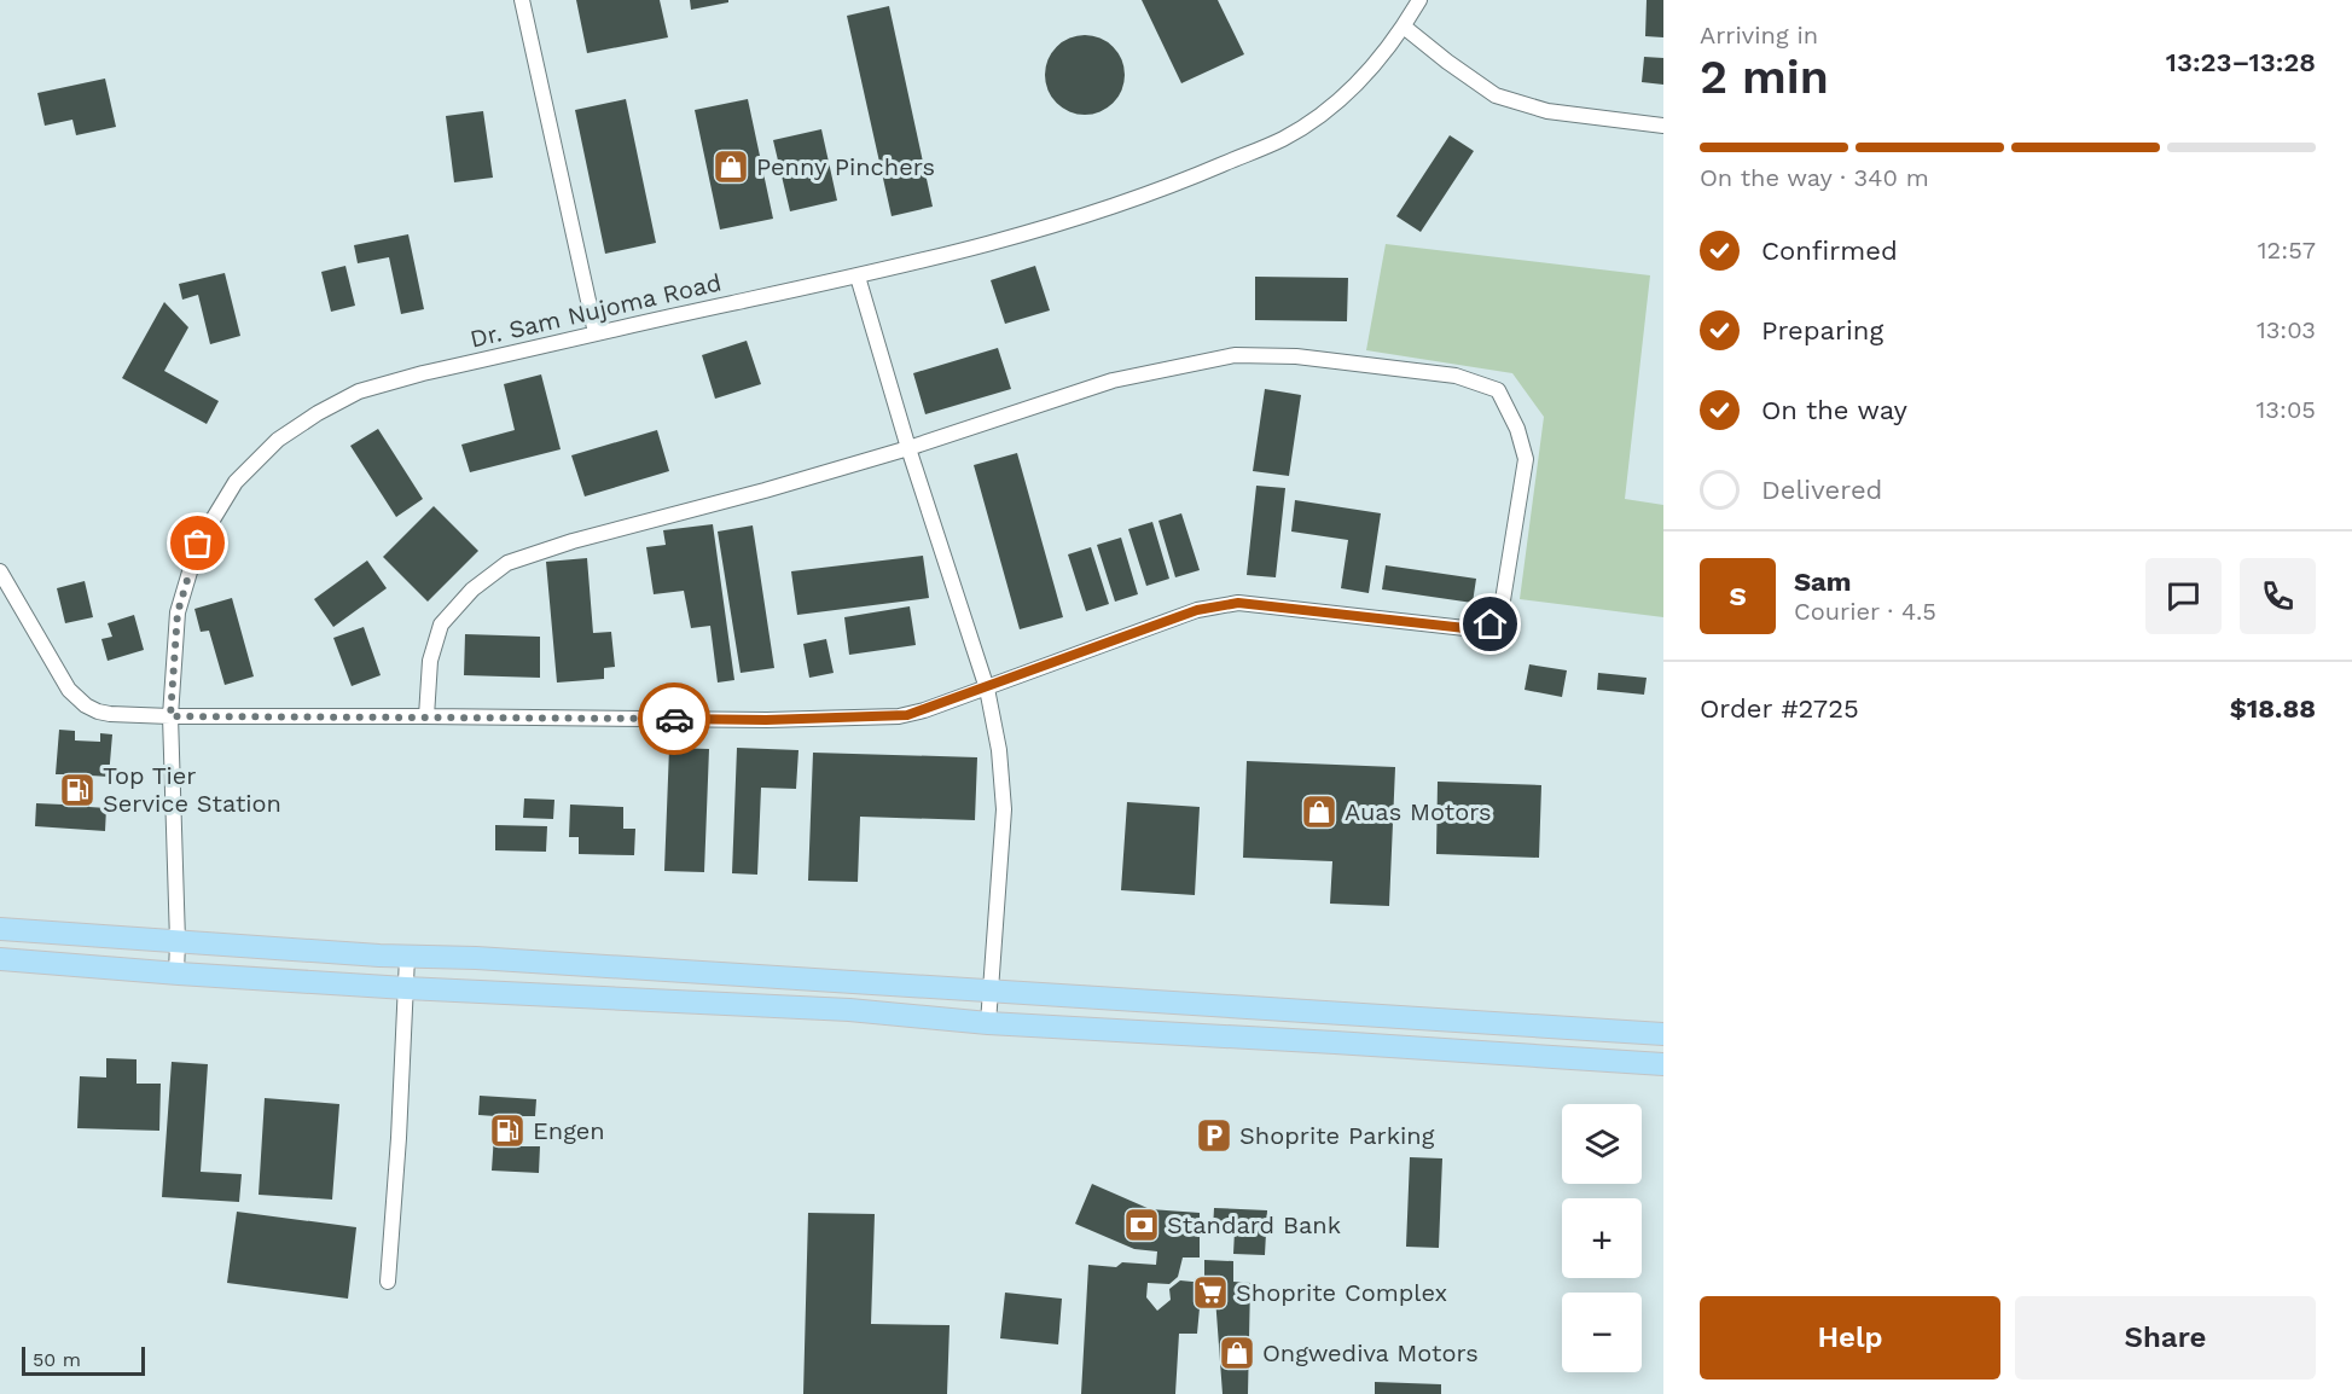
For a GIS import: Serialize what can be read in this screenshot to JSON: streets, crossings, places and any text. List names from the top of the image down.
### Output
{
  "streets": {
    "street": ["Dr. Sam Nujoma Road"]
  },
  "places": {
    "shop": ["Penny Pinchers", "Auas Motors", "Ongwediva Motors"],
    "fuel station": ["Top Tier Service Station", "Engen"],
    "parking": ["Shoprite Parking"],
    "bank": ["Standard Bank"],
    "supermarket": ["Shoprite Complex"]
  },
  "scale_bar": "50 m",
  "page": {
    "heading": ["2 min", "Arriving in", "13:23–13:28"],
    "panel": [
      "Sam",
      "Courier · 4.5",
      "Order #2725",
      "$18.88"
    ],
    "bar": "On the way · 340 m",
    "list": [
      ["Confirmed", "12:57"],
      ["Preparing", "13:03"],
      ["On the way", "13:05"],
      "Delivered"
    ],
    "round": "S",
    "map_buttons": ["+", "−"],
    "buttons": ["Help", "Share"],
    "scale": "50 m"
  }
}
